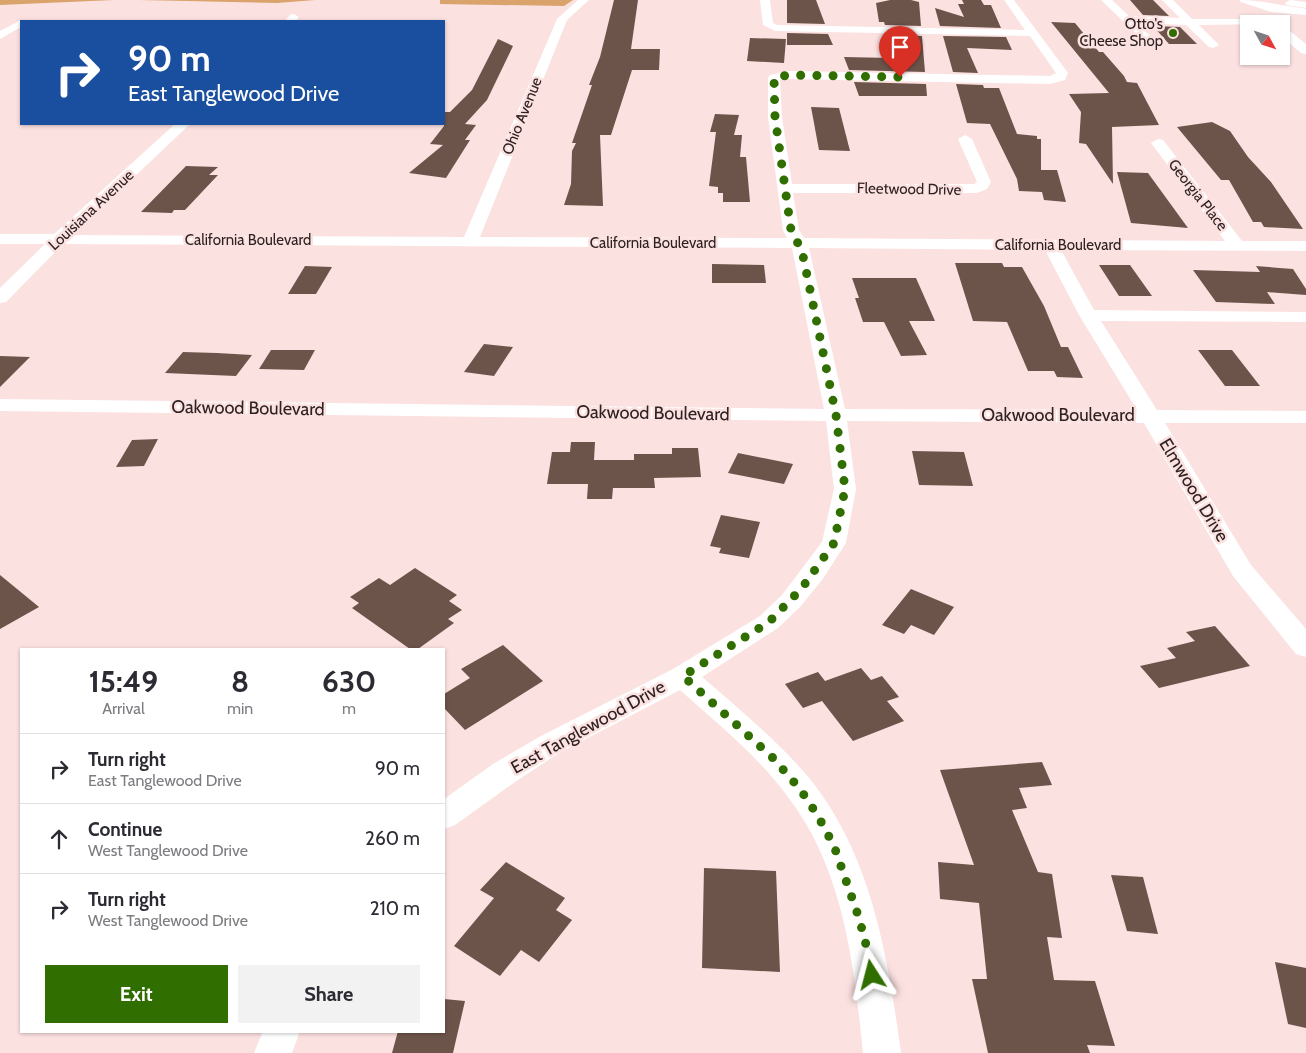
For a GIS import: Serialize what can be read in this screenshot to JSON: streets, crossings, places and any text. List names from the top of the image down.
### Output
{
  "streets": {
    "street": [
      "Ohio Avenue",
      "Fleetwood Drive",
      "Georgia Place",
      "Louisiana Avenue",
      "California Boulevard",
      "Oakwood Boulevard",
      "Elmwood Drive",
      "East Tanglewood Drive"
    ]
  },
  "crossings": [
    ["Ohio Avenue", "California Boulevard"],
    ["Fleetwood Drive", "East Tanglewood Drive"],
    ["Georgia Place", "California Boulevard"],
    ["Louisiana Avenue", "California Boulevard"],
    ["California Boulevard", "Elmwood Drive"],
    ["California Boulevard", "East Tanglewood Drive"],
    ["Oakwood Boulevard", "Elmwood Drive"],
    ["Oakwood Boulevard", "East Tanglewood Drive"]
  ],
  "places": ["Otto's Cheese Shop"],
  "north": "bottom right",
  "page": {
    "turn": ["90 m", "East Tanglewood Drive"],
    "eta": [
      "15:49",
      "Arrival",
      "8",
      "min",
      "630",
      "m"
    ],
    "list": [
      {
        "name": "Turn right",
        "note": "East Tanglewood Drive",
        "value": "90 m"
      },
      {
        "name": "Continue",
        "note": "West Tanglewood Drive",
        "value": "260 m"
      },
      {
        "name": "Turn right",
        "note": "West Tanglewood Drive",
        "value": "210 m"
      }
    ],
    "buttons": ["Exit", "Share"]
  }
}
